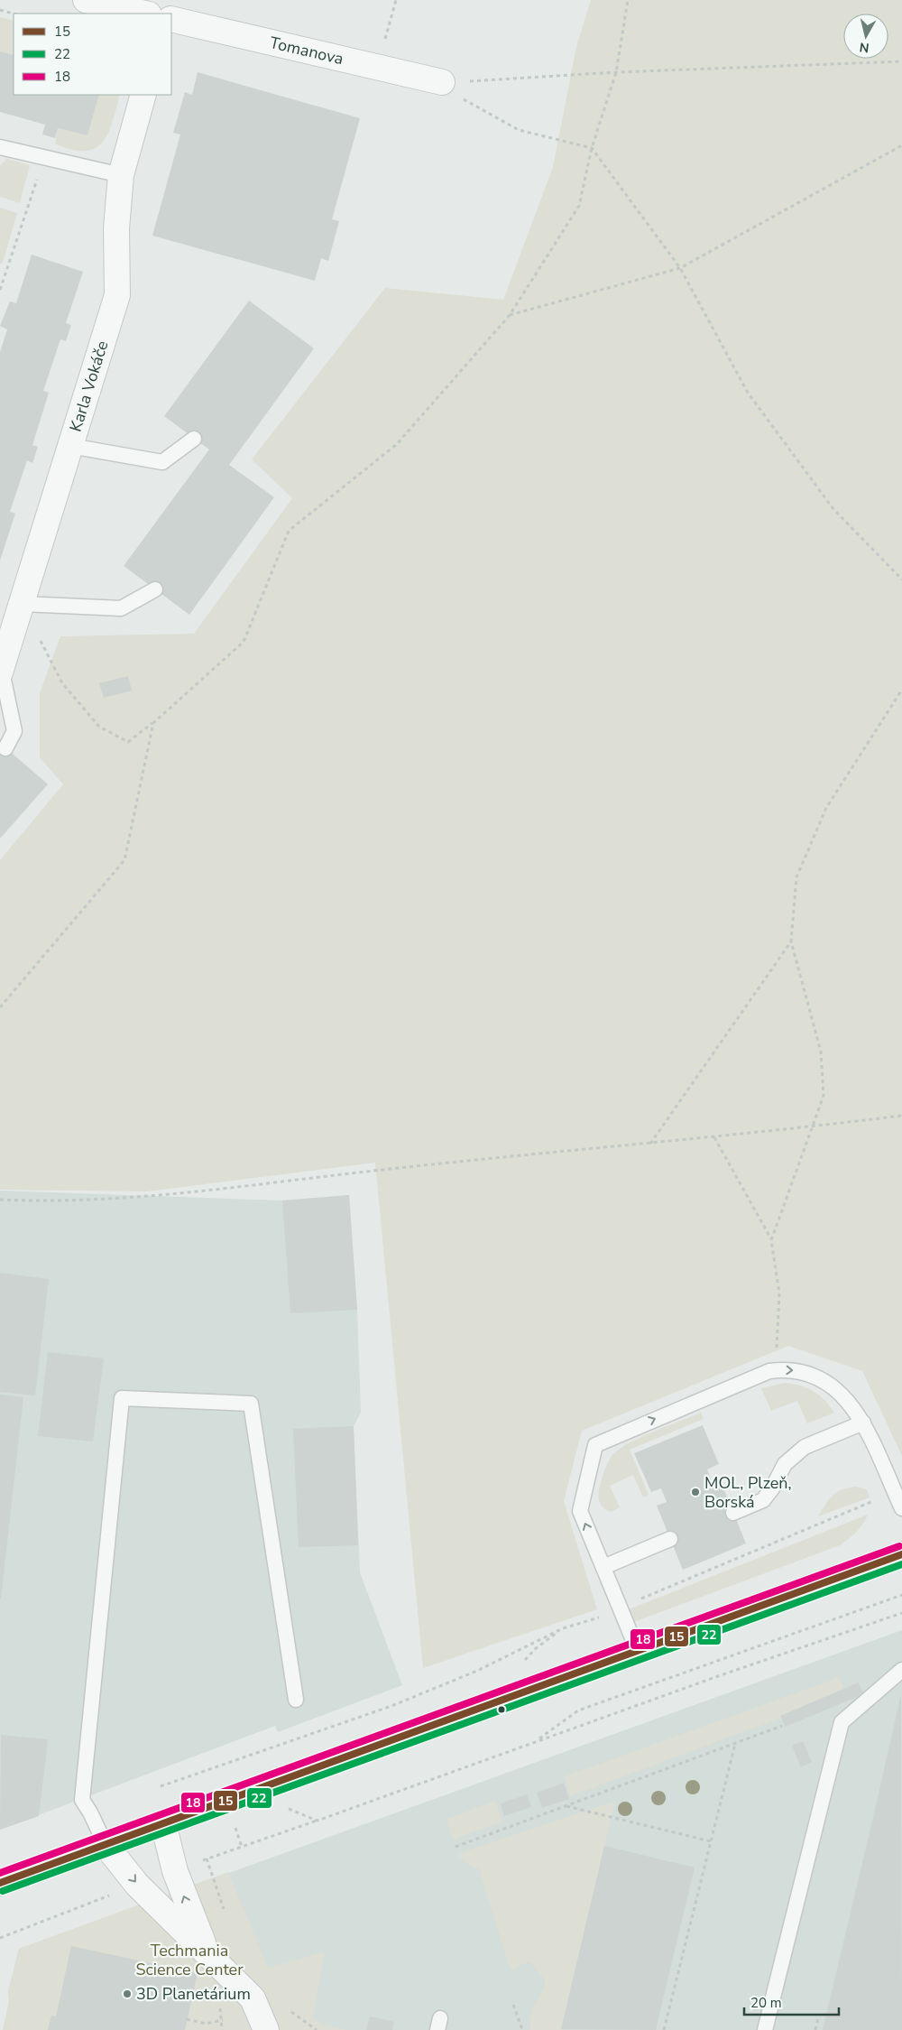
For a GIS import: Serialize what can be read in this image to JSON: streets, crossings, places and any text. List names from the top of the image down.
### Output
{
  "streets": {
    "street": ["Tomanova", "Karla Vokáče"]
  },
  "parks": ["Techmania Science Center"],
  "places": ["MOL, Plzeň, Borská", "3D Planetárium"],
  "lines": ["transit line 18", "transit line 15", "transit line 22"],
  "legend": ["15", "22", "18"],
  "scale_bar": "20 m",
  "north": "bottom"
}
